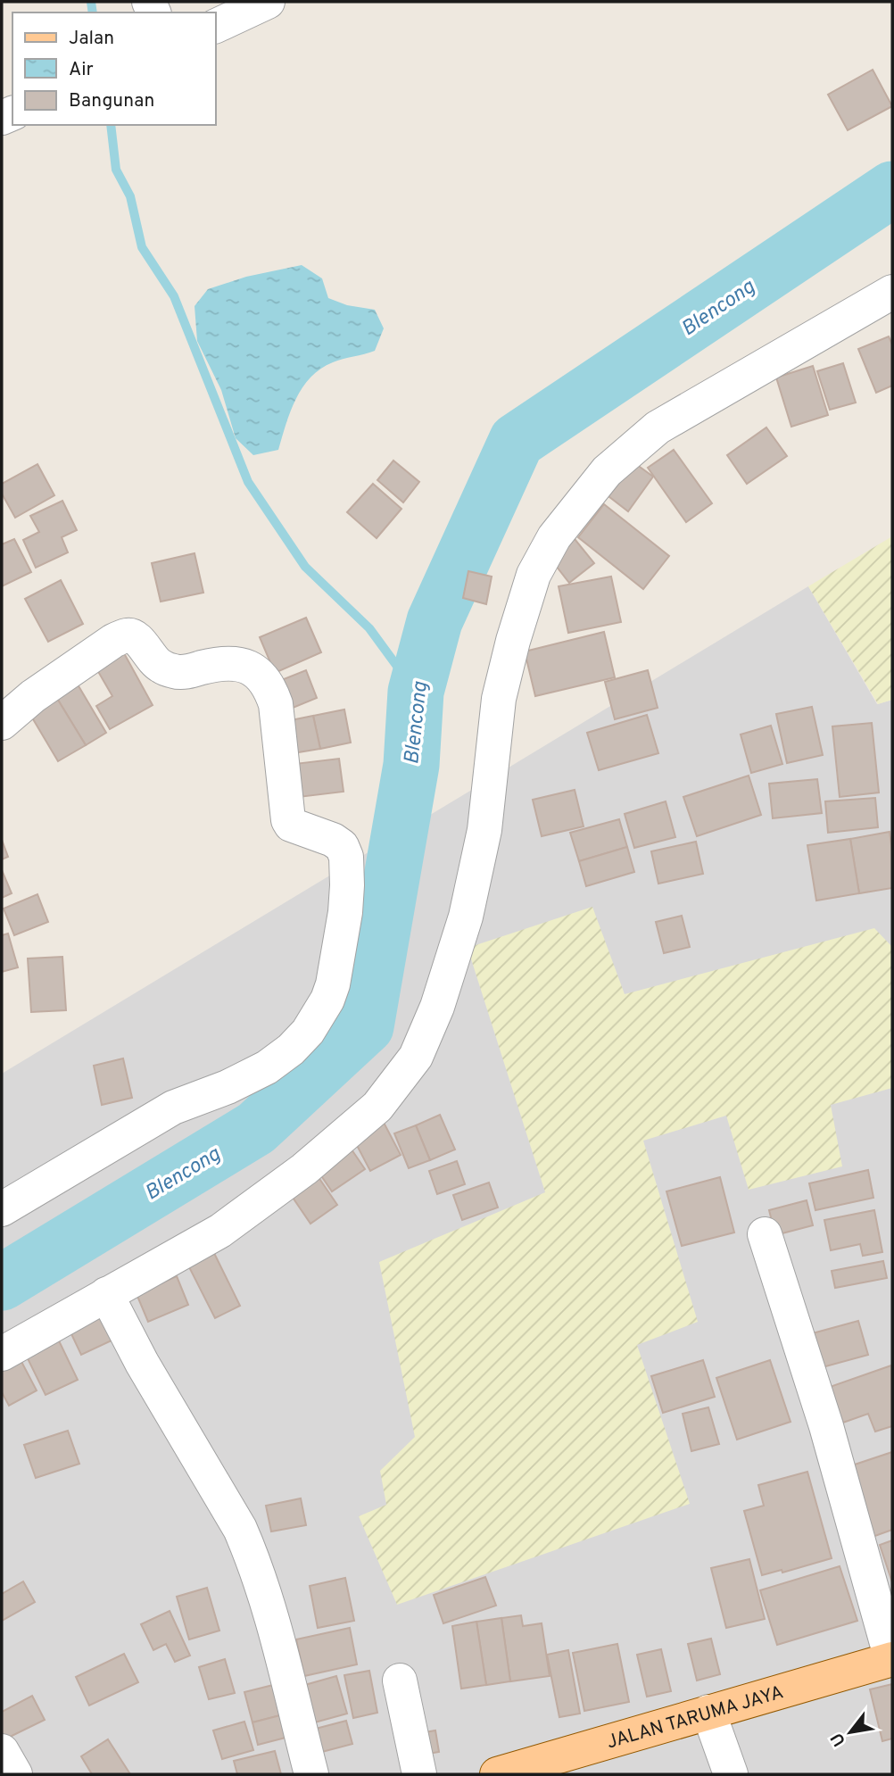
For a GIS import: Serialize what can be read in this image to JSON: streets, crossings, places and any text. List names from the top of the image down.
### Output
{
  "streets": {
    "main road": ["JALAN TARUMA JAYA"]
  },
  "water": ["Blencong"],
  "legend": ["Jalan", "Air", "Bangunan"],
  "north": "bottom left"
}
